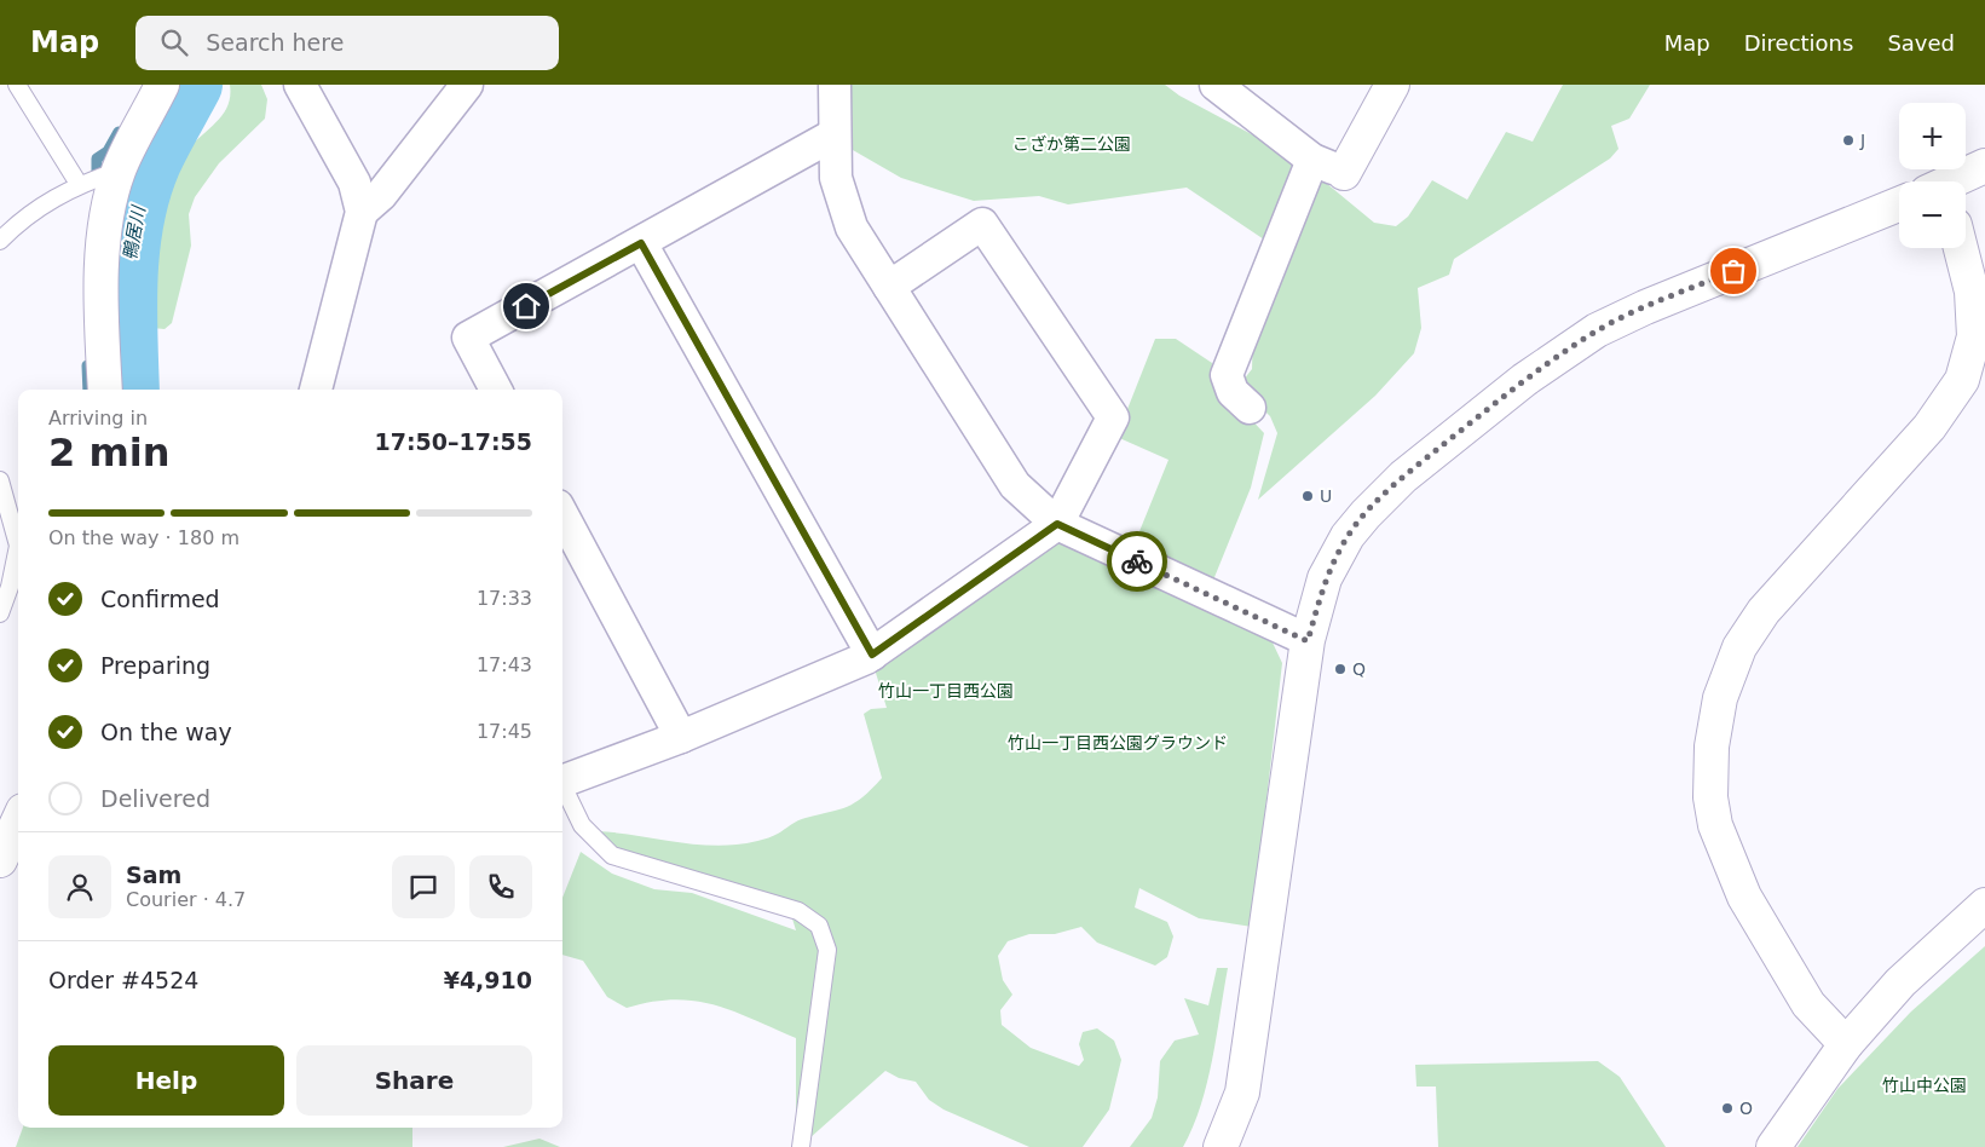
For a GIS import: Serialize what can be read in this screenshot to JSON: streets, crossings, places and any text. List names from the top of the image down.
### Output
{
  "water": ["鴨居川"],
  "parks": [
    "こざか第二公園",
    "竹山一丁目西公園",
    "竹山一丁目西公園グラウンド",
    "竹山中公園"
  ],
  "places": [
    "J",
    "U",
    "Q",
    "O"
  ],
  "page": {
    "header": "Map",
    "search": "Search here",
    "nav": ["Map", "Directions", "Saved"],
    "map_buttons": ["+", "−"],
    "heading": ["2 min", "Arriving in", "17:50–17:55"],
    "panel": [
      "Sam",
      "Courier · 4.7",
      "Order #4524",
      "¥4,910"
    ],
    "bar": "On the way · 180 m",
    "list": [
      ["Confirmed", "17:33"],
      ["Preparing", "17:43"],
      ["On the way", "17:45"],
      "Delivered"
    ],
    "buttons": ["Help", "Share"]
  }
}
